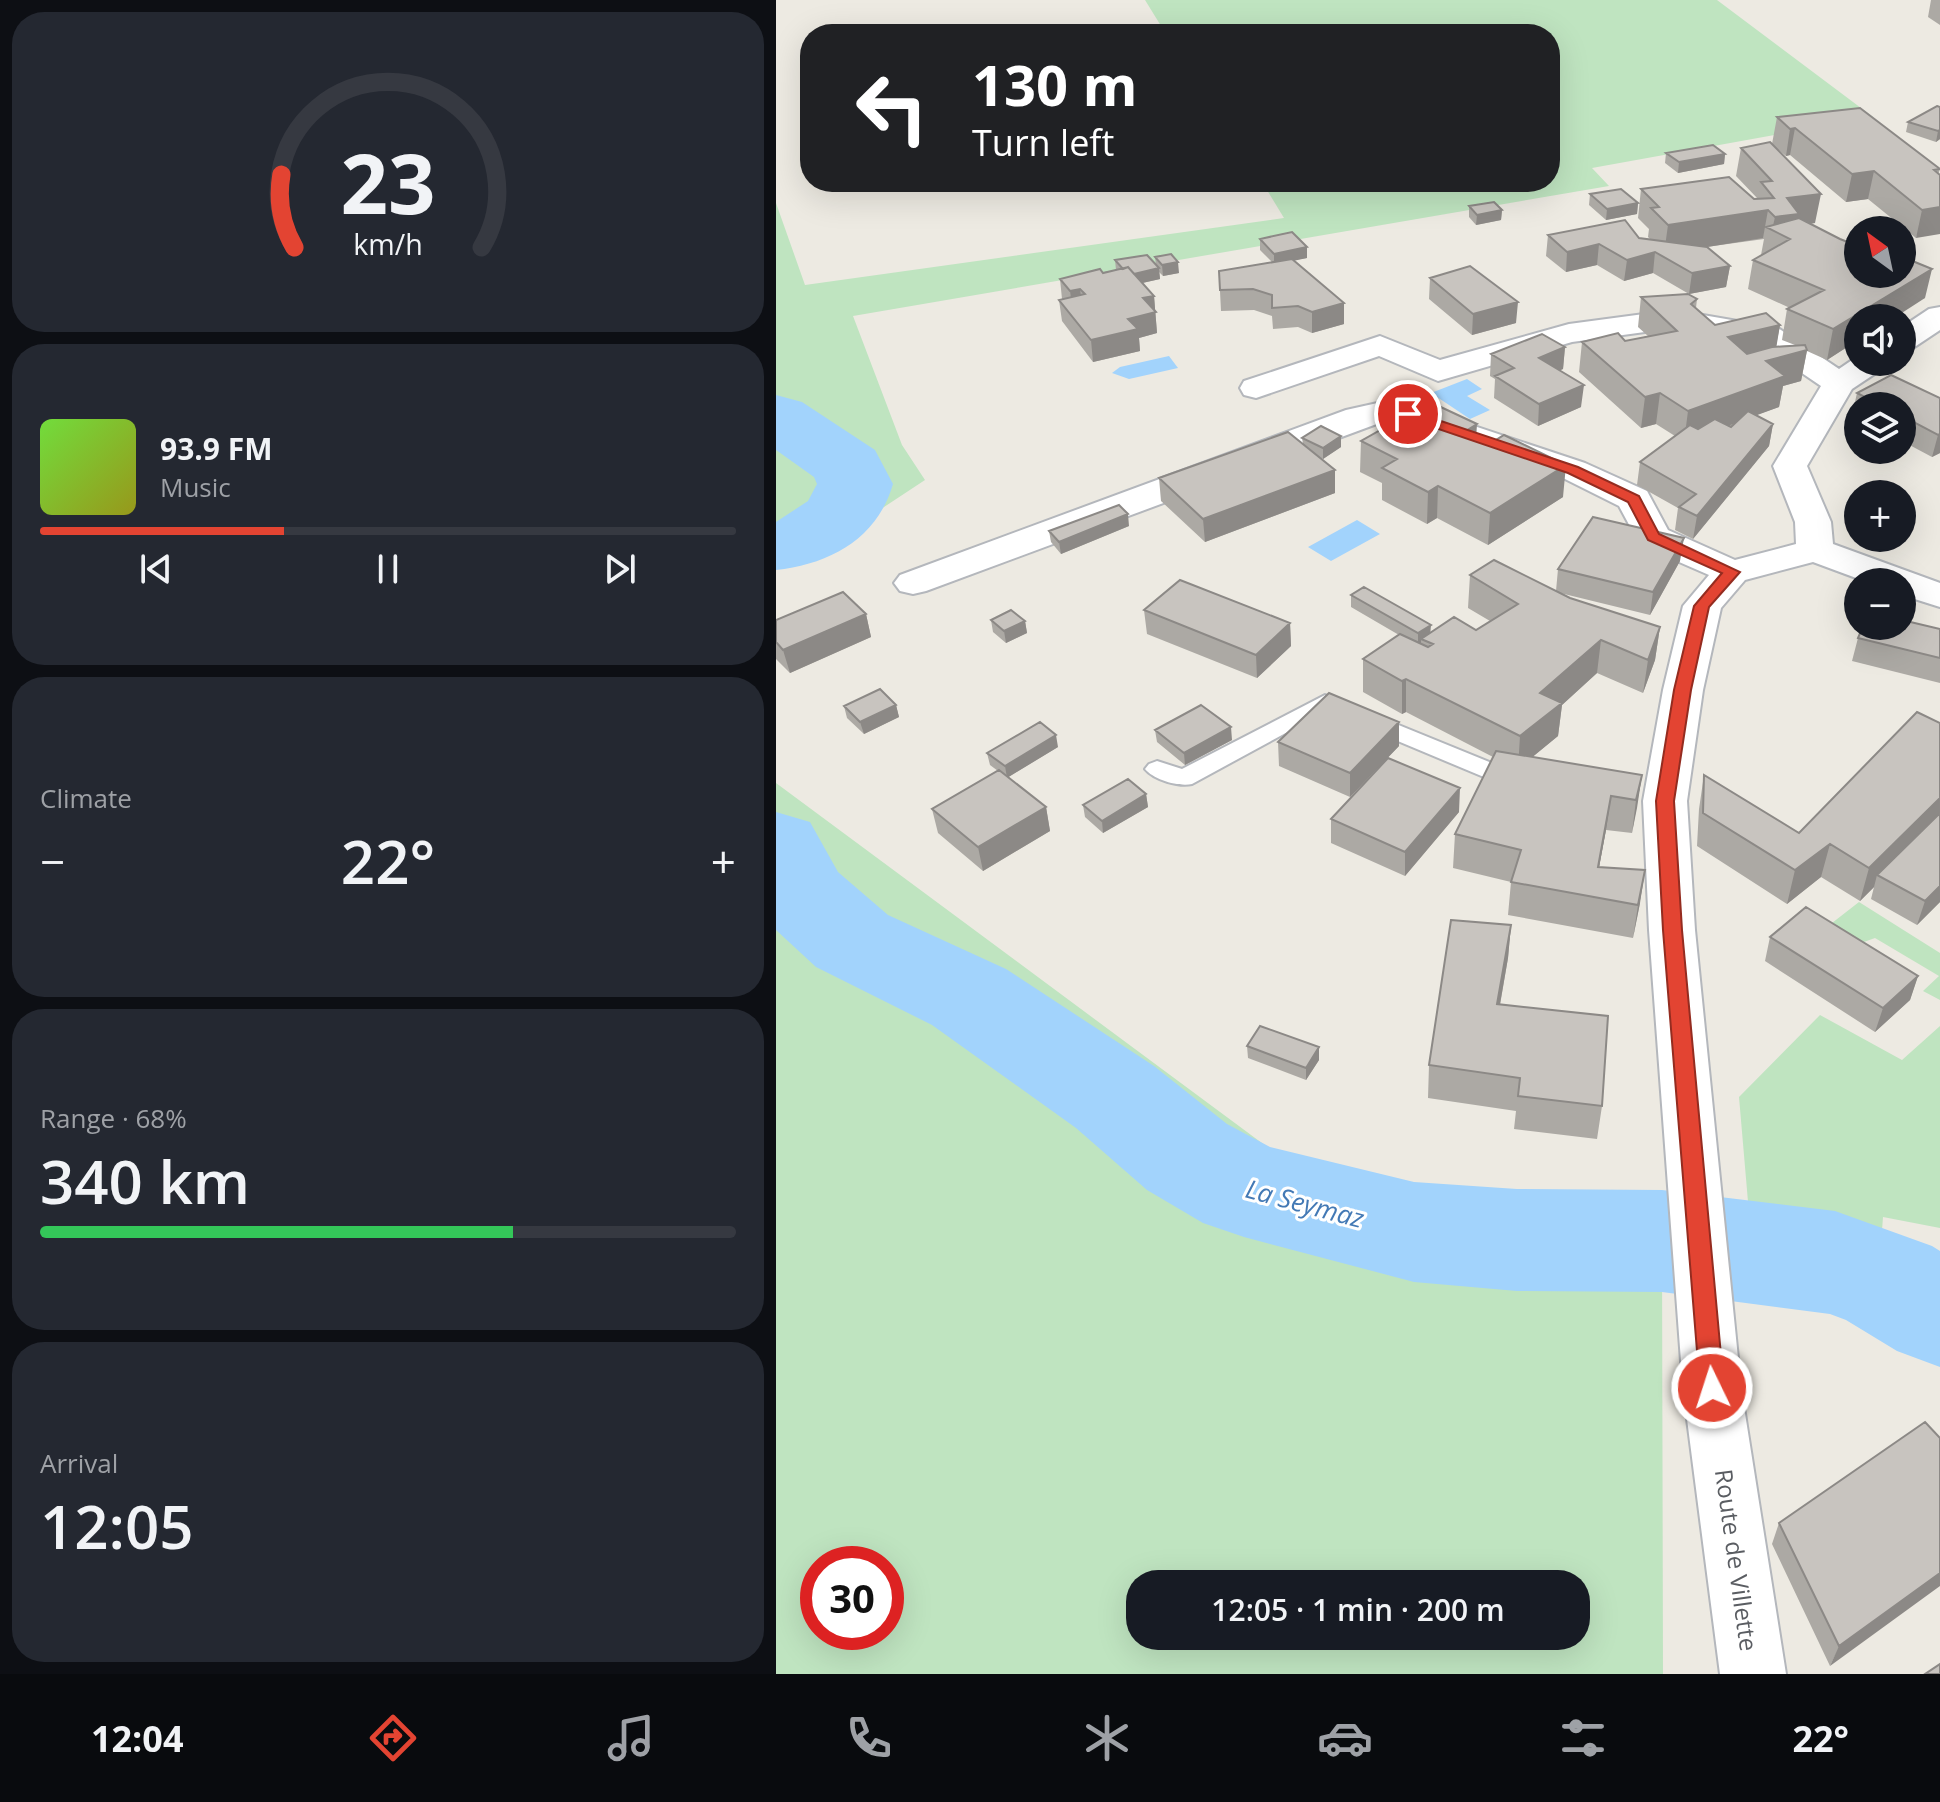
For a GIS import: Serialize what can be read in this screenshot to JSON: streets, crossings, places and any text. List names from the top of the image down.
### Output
{
  "streets": {
    "street": ["Route de Villette"]
  },
  "water": ["La Seymaz"],
  "north": "top left",
  "page": {
    "turn": ["130 m", "Turn left"],
    "map_buttons": ["+", "−"],
    "song": ["93.9 FM", "Music"],
    "tile": [
      "Climate",
      ["Range · 68%", "340 km"],
      ["Arrival", "12:05"]
    ],
    "heat": ["−", "22°", "+"],
    "limit": "30",
    "trip": "12:05 · 1 min · 200 m",
    "tabs": ["12:04", "22°"],
    "gauge": ["23", "km/h"]
  }
}
